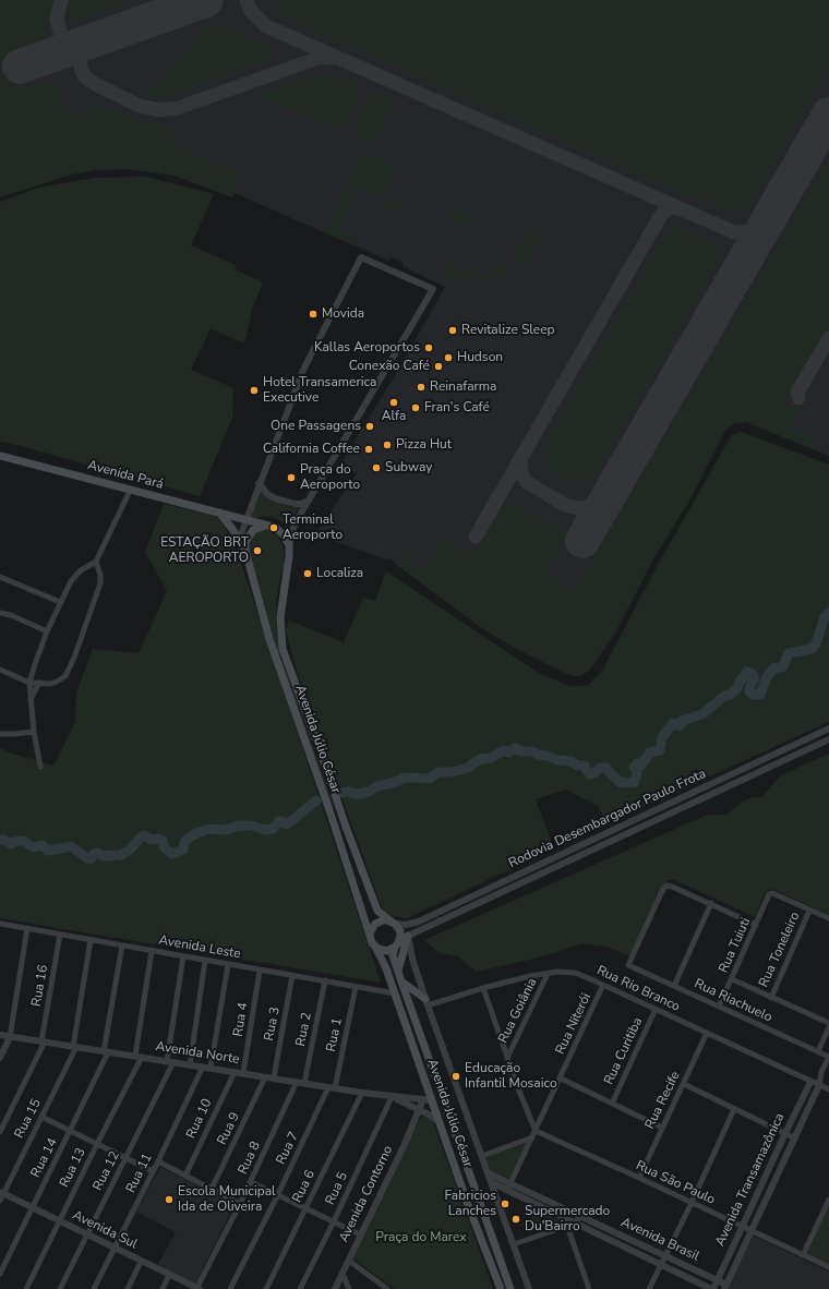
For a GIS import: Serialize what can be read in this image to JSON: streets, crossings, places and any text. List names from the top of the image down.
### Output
{
  "streets": {
    "main road": ["Avenida Pará", "Avenida Júlio César"],
    "street": [
      "Rodovia Desembargador Paulo Frota",
      "Rua Tuiuti",
      "Avenida Leste",
      "Rua Toneleiro",
      "Rua 16",
      "Rua Rio Branco",
      "Rua Riachuelo",
      "Rua Goiânia",
      "Rua 4",
      "Rua 3",
      "Rua Niterói",
      "Rua 2",
      "Rua 1",
      "Rua Curitiba",
      "Avenida Norte",
      "Rua Recife",
      "Rua 15",
      "Rua 10",
      "Rua 9",
      "Rua 7",
      "Rua 14",
      "Rua 8",
      "Rua 13",
      "Rua 12",
      "Rua 11",
      "Avenida Transamazônica",
      "Rua São Paulo",
      "Rua 6",
      "Rua 5",
      "Avenida Contorno",
      "Avenida Sul",
      "Avenida Brasil"
    ]
  },
  "crossings": [
    ["Avenida Pará", "Avenida Júlio César"],
    ["Avenida Júlio César", "Rodovia Desembargador Paulo Frota"],
    ["Avenida Júlio César", "Avenida Leste"],
    ["Avenida Júlio César", "Rua Rio Branco"],
    ["Avenida Júlio César", "Avenida Brasil"],
    ["Rua Tuiuti", "Rua Toneleiro"],
    ["Rua Tuiuti", "Rua Riachuelo"],
    ["Avenida Leste", "Rua 16"],
    ["Avenida Leste", "Rua 4"],
    ["Avenida Leste", "Rua 3"],
    ["Avenida Leste", "Rua 2"],
    ["Avenida Leste", "Rua 1"],
    ["Avenida Leste", "Rua 15"],
    ["Avenida Leste", "Rua 14"],
    ["Avenida Leste", "Rua 13"],
    ["Avenida Leste", "Rua 12"],
    ["Rua 16", "Avenida Norte"],
    ["Rua Rio Branco", "Rua Goiânia"],
    ["Rua Rio Branco", "Rua Niterói"],
    ["Rua Rio Branco", "Rua Curitiba"],
    ["Rua Rio Branco", "Rua Recife"],
    ["Rua Rio Branco", "Avenida Transamazônica"],
    ["Rua 4", "Avenida Norte"],
    ["Rua 3", "Avenida Norte"],
    ["Rua Niterói", "Rua São Paulo"],
    ["Rua Niterói", "Avenida Brasil"],
    ["Rua 2", "Avenida Norte"],
    ["Rua 1", "Avenida Norte"],
    ["Rua 1", "Rua 7"],
    ["Avenida Norte", "Rua 15"],
    ["Avenida Norte", "Rua 10"],
    ["Avenida Norte", "Rua 9"],
    ["Avenida Norte", "Rua 7"],
    ["Avenida Norte", "Rua 14"],
    ["Avenida Norte", "Rua 8"],
    ["Avenida Norte", "Rua 13"],
    ["Avenida Norte", "Rua 12"],
    ["Avenida Norte", "Rua 11"],
    ["Avenida Norte", "Rua 6"],
    ["Avenida Norte", "Rua 5"],
    ["Rua Recife", "Rua São Paulo"],
    ["Rua 15", "Avenida Sul"],
    ["Rua 14", "Avenida Sul"],
    ["Rua 8", "Avenida Sul"],
    ["Rua 13", "Avenida Sul"],
    ["Rua 12", "Avenida Sul"],
    ["Rua 11", "Avenida Sul"],
    ["Avenida Transamazônica", "Rua São Paulo"],
    ["Avenida Transamazônica", "Avenida Brasil"]
  ],
  "parks": ["Praça do Marex"],
  "places": [
    "Movida",
    "Revitalize Sleep",
    "Kallas Aeroportos",
    "Hudson",
    "Conexão Café",
    "Reinafarma",
    "Hotel Transamerica Executive",
    "Alfa",
    "Fran's Café",
    "One Passagens",
    "Pizza Hut",
    "California Coffee",
    "Subway",
    "Praça do Aeroporto",
    "Terminal Aeroporto",
    "ESTAÇÃO BRT AEROPORTO",
    "Localiza",
    "Educação Infantil Mosaico",
    "Escola Municipal Ida de Oliveira",
    "Fabricios Lanches",
    "Supermercado Du'Bairro"
  ]
}
